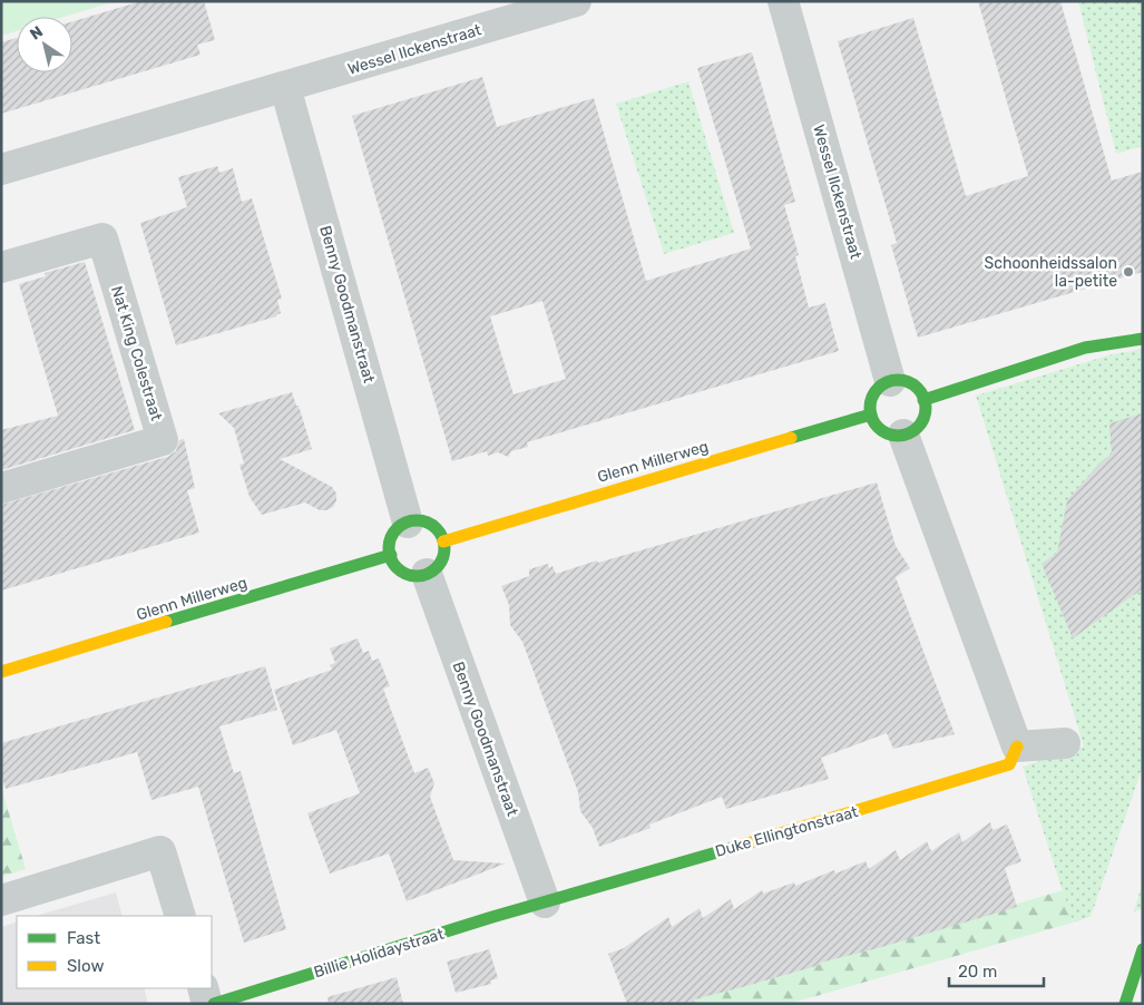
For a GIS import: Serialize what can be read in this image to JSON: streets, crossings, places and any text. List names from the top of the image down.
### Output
{
  "streets": {
    "street": [
      "Wessel Ilckenstraat",
      "Benny Goodmanstraat",
      "Nat King Colestraat",
      "Glenn Millerweg",
      "Duke Ellingtonstraat",
      "Billie Holidaystraat"
    ]
  },
  "crossings": [
    ["Wessel Ilckenstraat", "Benny Goodmanstraat"],
    ["Wessel Ilckenstraat", "Glenn Millerweg"],
    ["Benny Goodmanstraat", "Glenn Millerweg"],
    ["Benny Goodmanstraat", "Duke Ellingtonstraat"],
    ["Benny Goodmanstraat", "Billie Holidaystraat"],
    ["Duke Ellingtonstraat", "Billie Holidaystraat"]
  ],
  "places": ["Schoonheidssalon la-petite"],
  "legend": ["Fast", "Slow"],
  "scale_bar": "20 m",
  "north": "top left"
}
